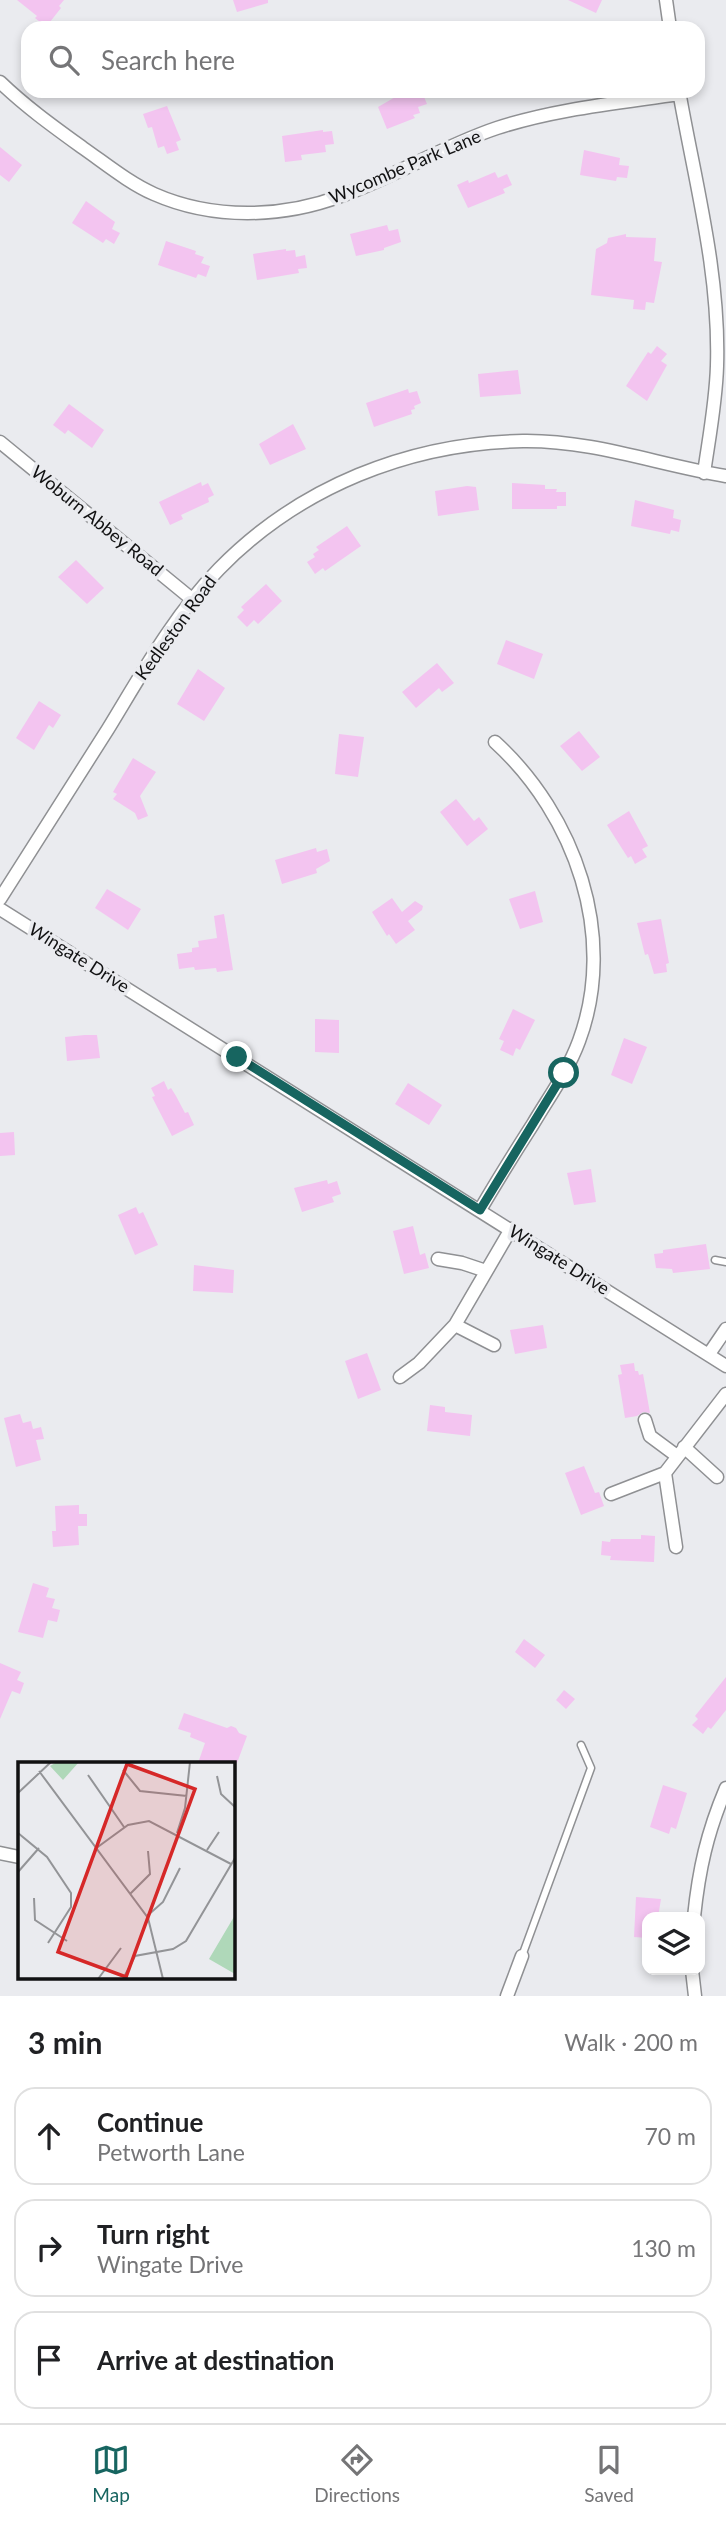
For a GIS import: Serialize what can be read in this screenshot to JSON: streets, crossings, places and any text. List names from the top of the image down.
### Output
{
  "streets": {
    "street": [
      "Wycombe Park Lane",
      "Woburn Abbey Road",
      "Kedleston Road",
      "Wingate Drive"
    ]
  },
  "crossings": [
    ["Woburn Abbey Road", "Kedleston Road"]
  ],
  "page": {
    "search": "Search here",
    "heading": ["3 min", "Walk · 200 m"],
    "list": [
      ["Continue", "Petworth Lane", "70 m"],
      ["Turn right", "Wingate Drive", "130 m"],
      "Arrive at destination"
    ],
    "nav": ["Map", "Directions", "Saved"]
  }
}
